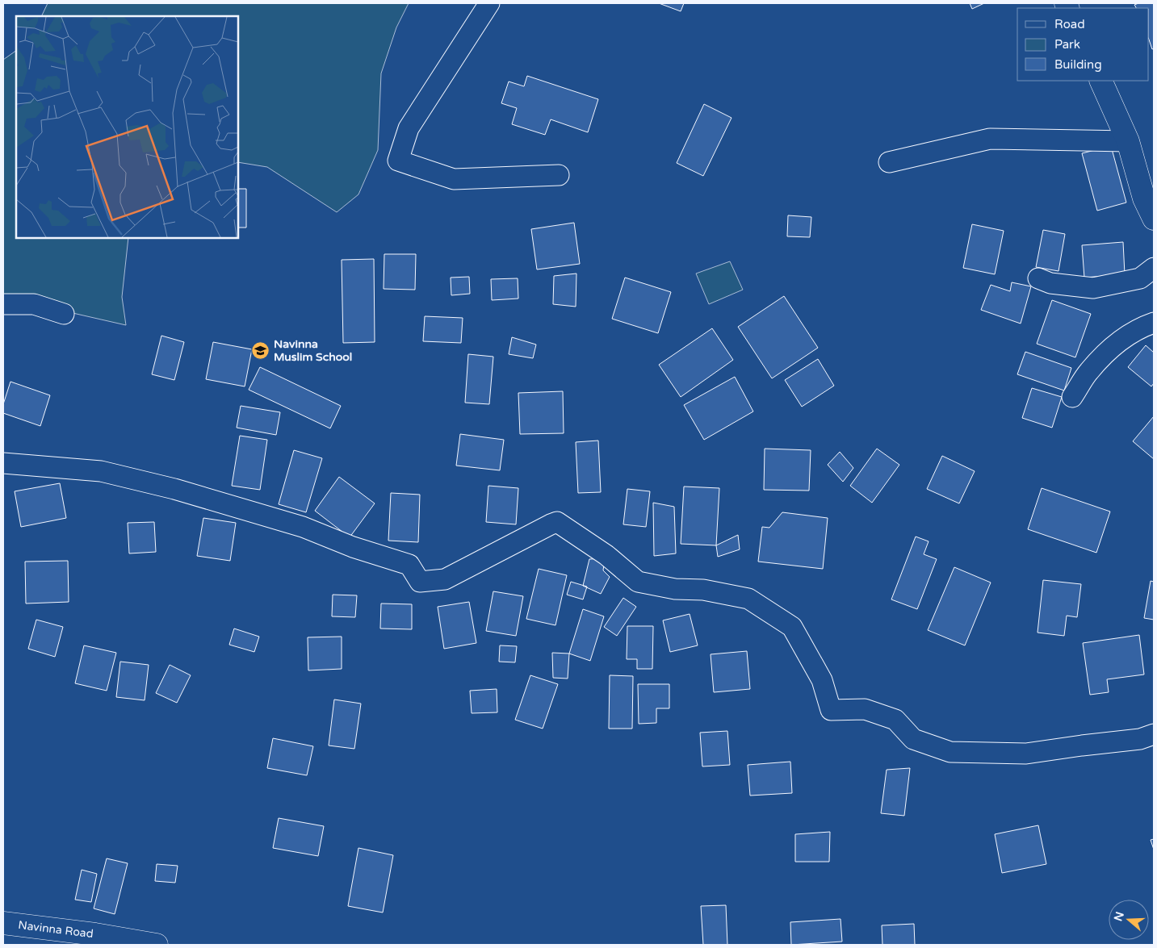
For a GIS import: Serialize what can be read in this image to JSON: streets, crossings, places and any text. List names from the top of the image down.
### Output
{
  "streets": {
    "main road": ["Navinna Road"]
  },
  "places": {
    "school or university": ["Navinna Muslim School"]
  },
  "legend": ["Road", "Park", "Building"],
  "north": "left"
}
